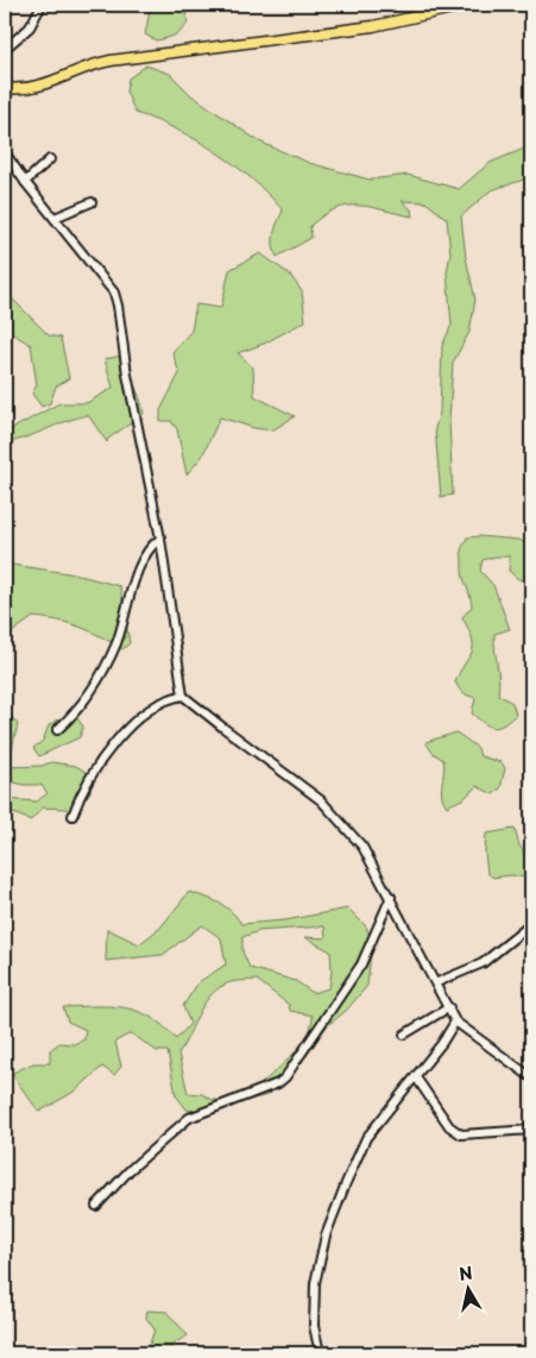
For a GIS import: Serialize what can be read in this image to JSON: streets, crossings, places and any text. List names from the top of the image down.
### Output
{
  "north": "top"
}
